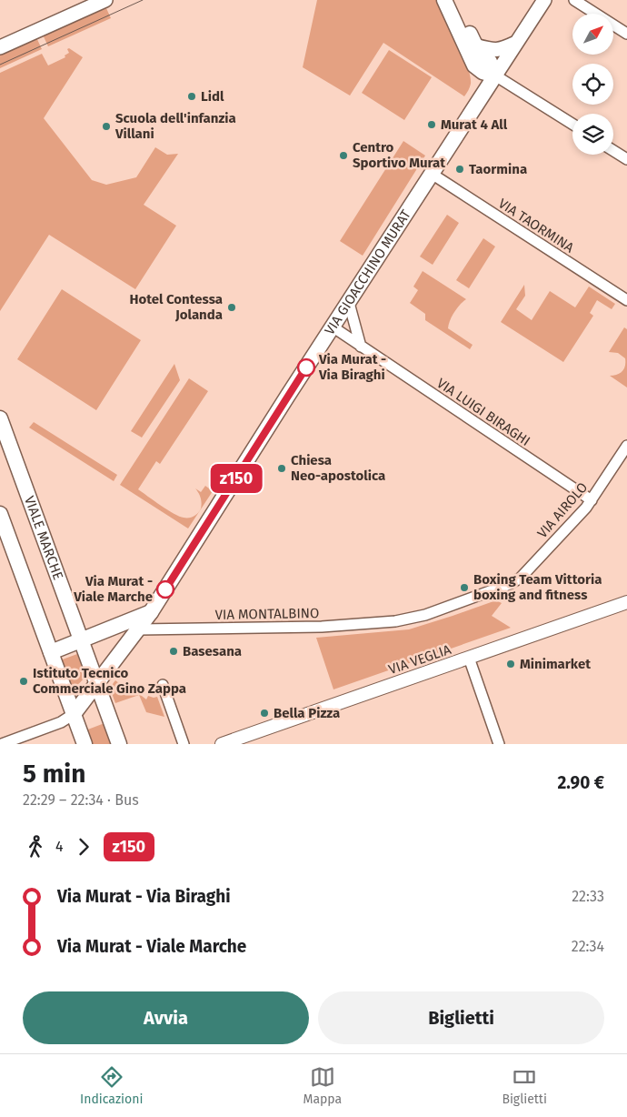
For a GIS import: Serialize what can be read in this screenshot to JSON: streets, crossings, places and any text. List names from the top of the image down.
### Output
{
  "streets": {
    "main road": ["VIA GIOACCHINO MURAT", "VIALE MARCHE"],
    "street": [
      "VIA TAORMINA",
      "VIA LUIGI BIRAGHI",
      "VIA AIROLO",
      "VIA MONTALBINO",
      "VIA VEGLIA"
    ]
  },
  "crossings": [
    ["VIA TAORMINA", "VIA GIOACCHINO MURAT"],
    ["VIA GIOACCHINO MURAT", "VIA LUIGI BIRAGHI"],
    ["VIA GIOACCHINO MURAT", "VIALE MARCHE"],
    ["VIA GIOACCHINO MURAT", "VIA MONTALBINO"],
    ["VIA LUIGI BIRAGHI", "VIA AIROLO"],
    ["VIA AIROLO", "VIA MONTALBINO"]
  ],
  "places": [
    "Lidl",
    "Murat 4 All",
    "Scuola dell'infanzia Villani",
    "Centro Sportivo Murat",
    "Taormina",
    "Hotel Contessa Jolanda",
    "Via Murat - Via Biraghi",
    "Chiesa Neo-apostolica",
    "Boxing Team Vittoria boxing and fitness",
    "Via Murat - Viale Marche",
    "Basesana",
    "Minimarket",
    "Istituto Tecnico Commerciale Gino Zappa",
    "Bella Pizza"
  ],
  "lines": ["bus line z150"],
  "north": "top right",
  "page": {
    "on_map": "z150",
    "heading": ["5 min", "22:29 – 22:34 · Bus", "2.90 €"],
    "legs": ["4", "z150"],
    "list": [
      {
        "name": "Via Murat - Via Biraghi",
        "value": "22:33"
      },
      {
        "name": "Via Murat - Viale Marche",
        "value": "22:34"
      }
    ],
    "buttons": ["Avvia", "Biglietti"],
    "tabs": ["Indicazioni", "Mappa", "Biglietti"]
  }
}
